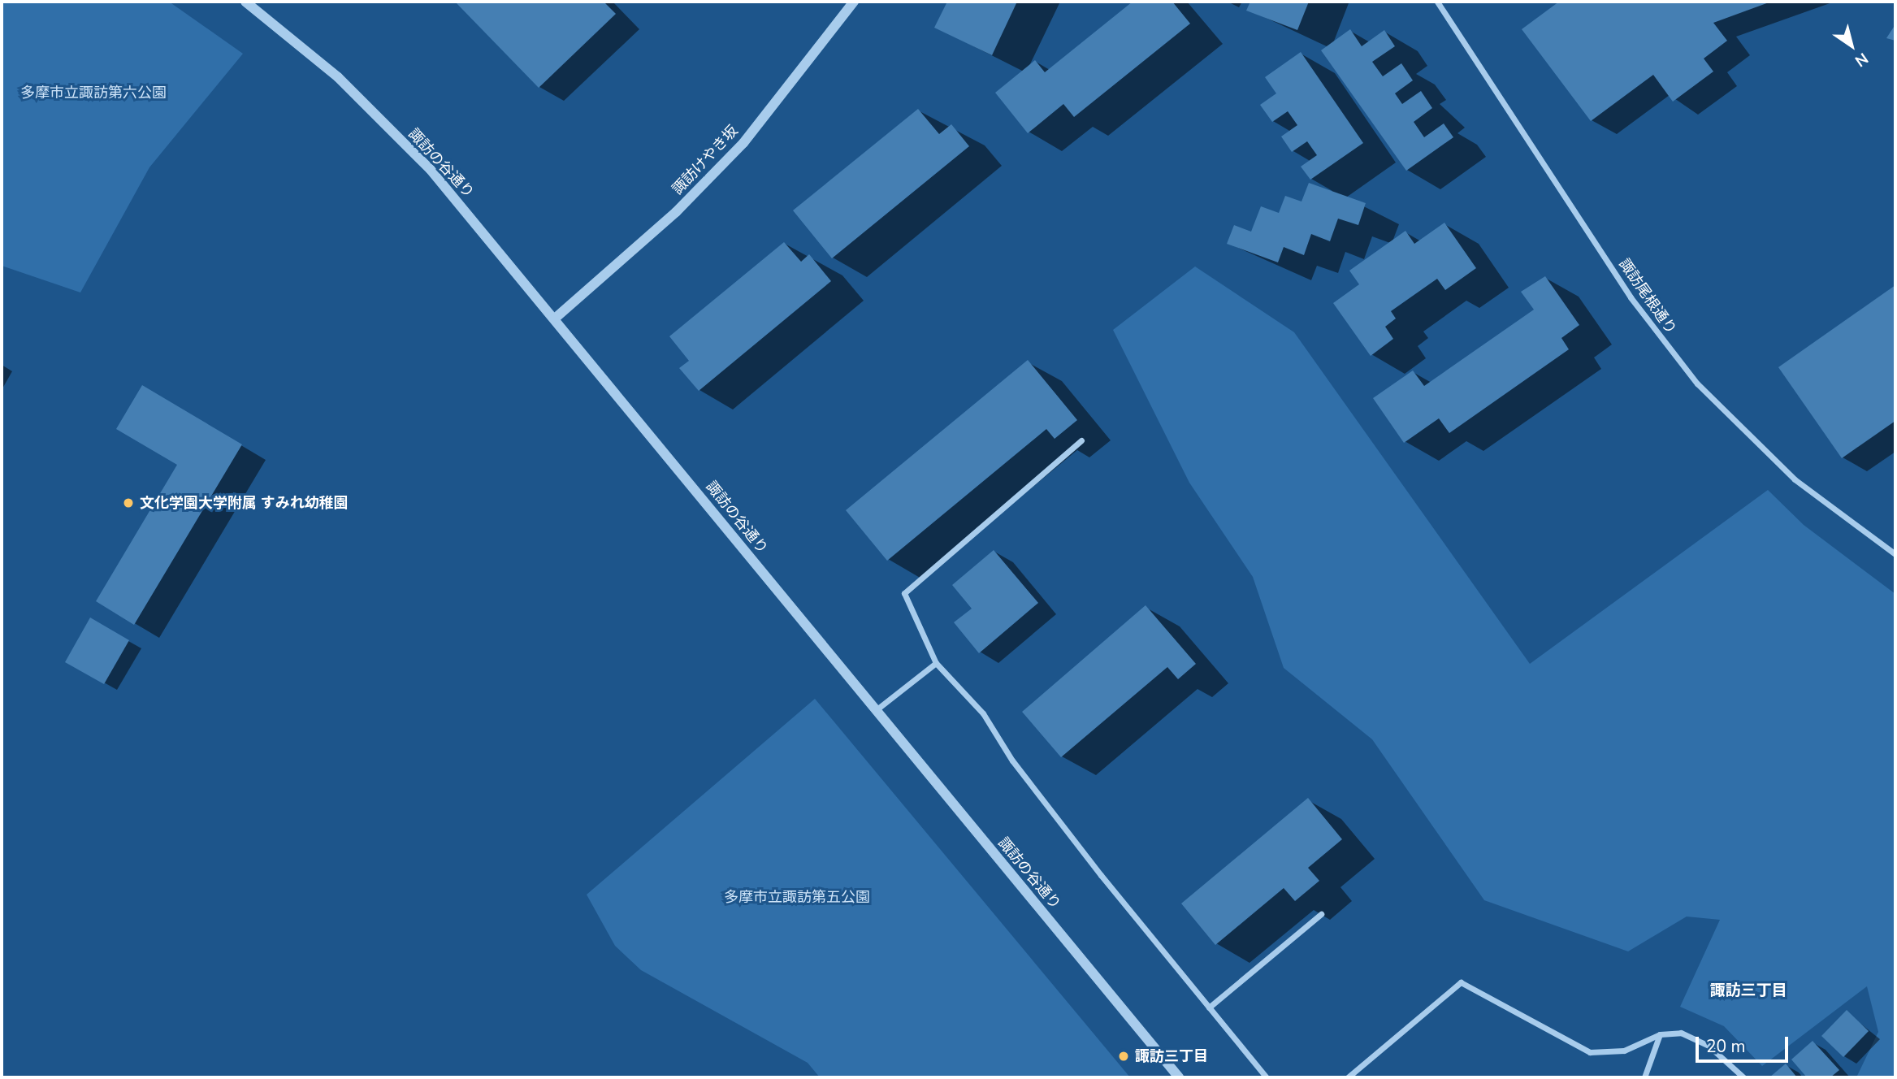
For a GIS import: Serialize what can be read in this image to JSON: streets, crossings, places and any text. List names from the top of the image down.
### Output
{
  "streets": {
    "street": ["諏訪けやき坂", "諏訪の谷通り", "諏訪尾根通り"]
  },
  "crossings": [
    ["諏訪けやき坂", "諏訪の谷通り"]
  ],
  "districts": ["諏訪三丁目"],
  "parks": ["多摩市立諏訪第六公園", "多摩市立諏訪第五公園"],
  "places": ["文化学園大学附属 すみれ幼稚園", "諏訪三丁目"],
  "scale_bar": "20 m",
  "north": "bottom right"
}
